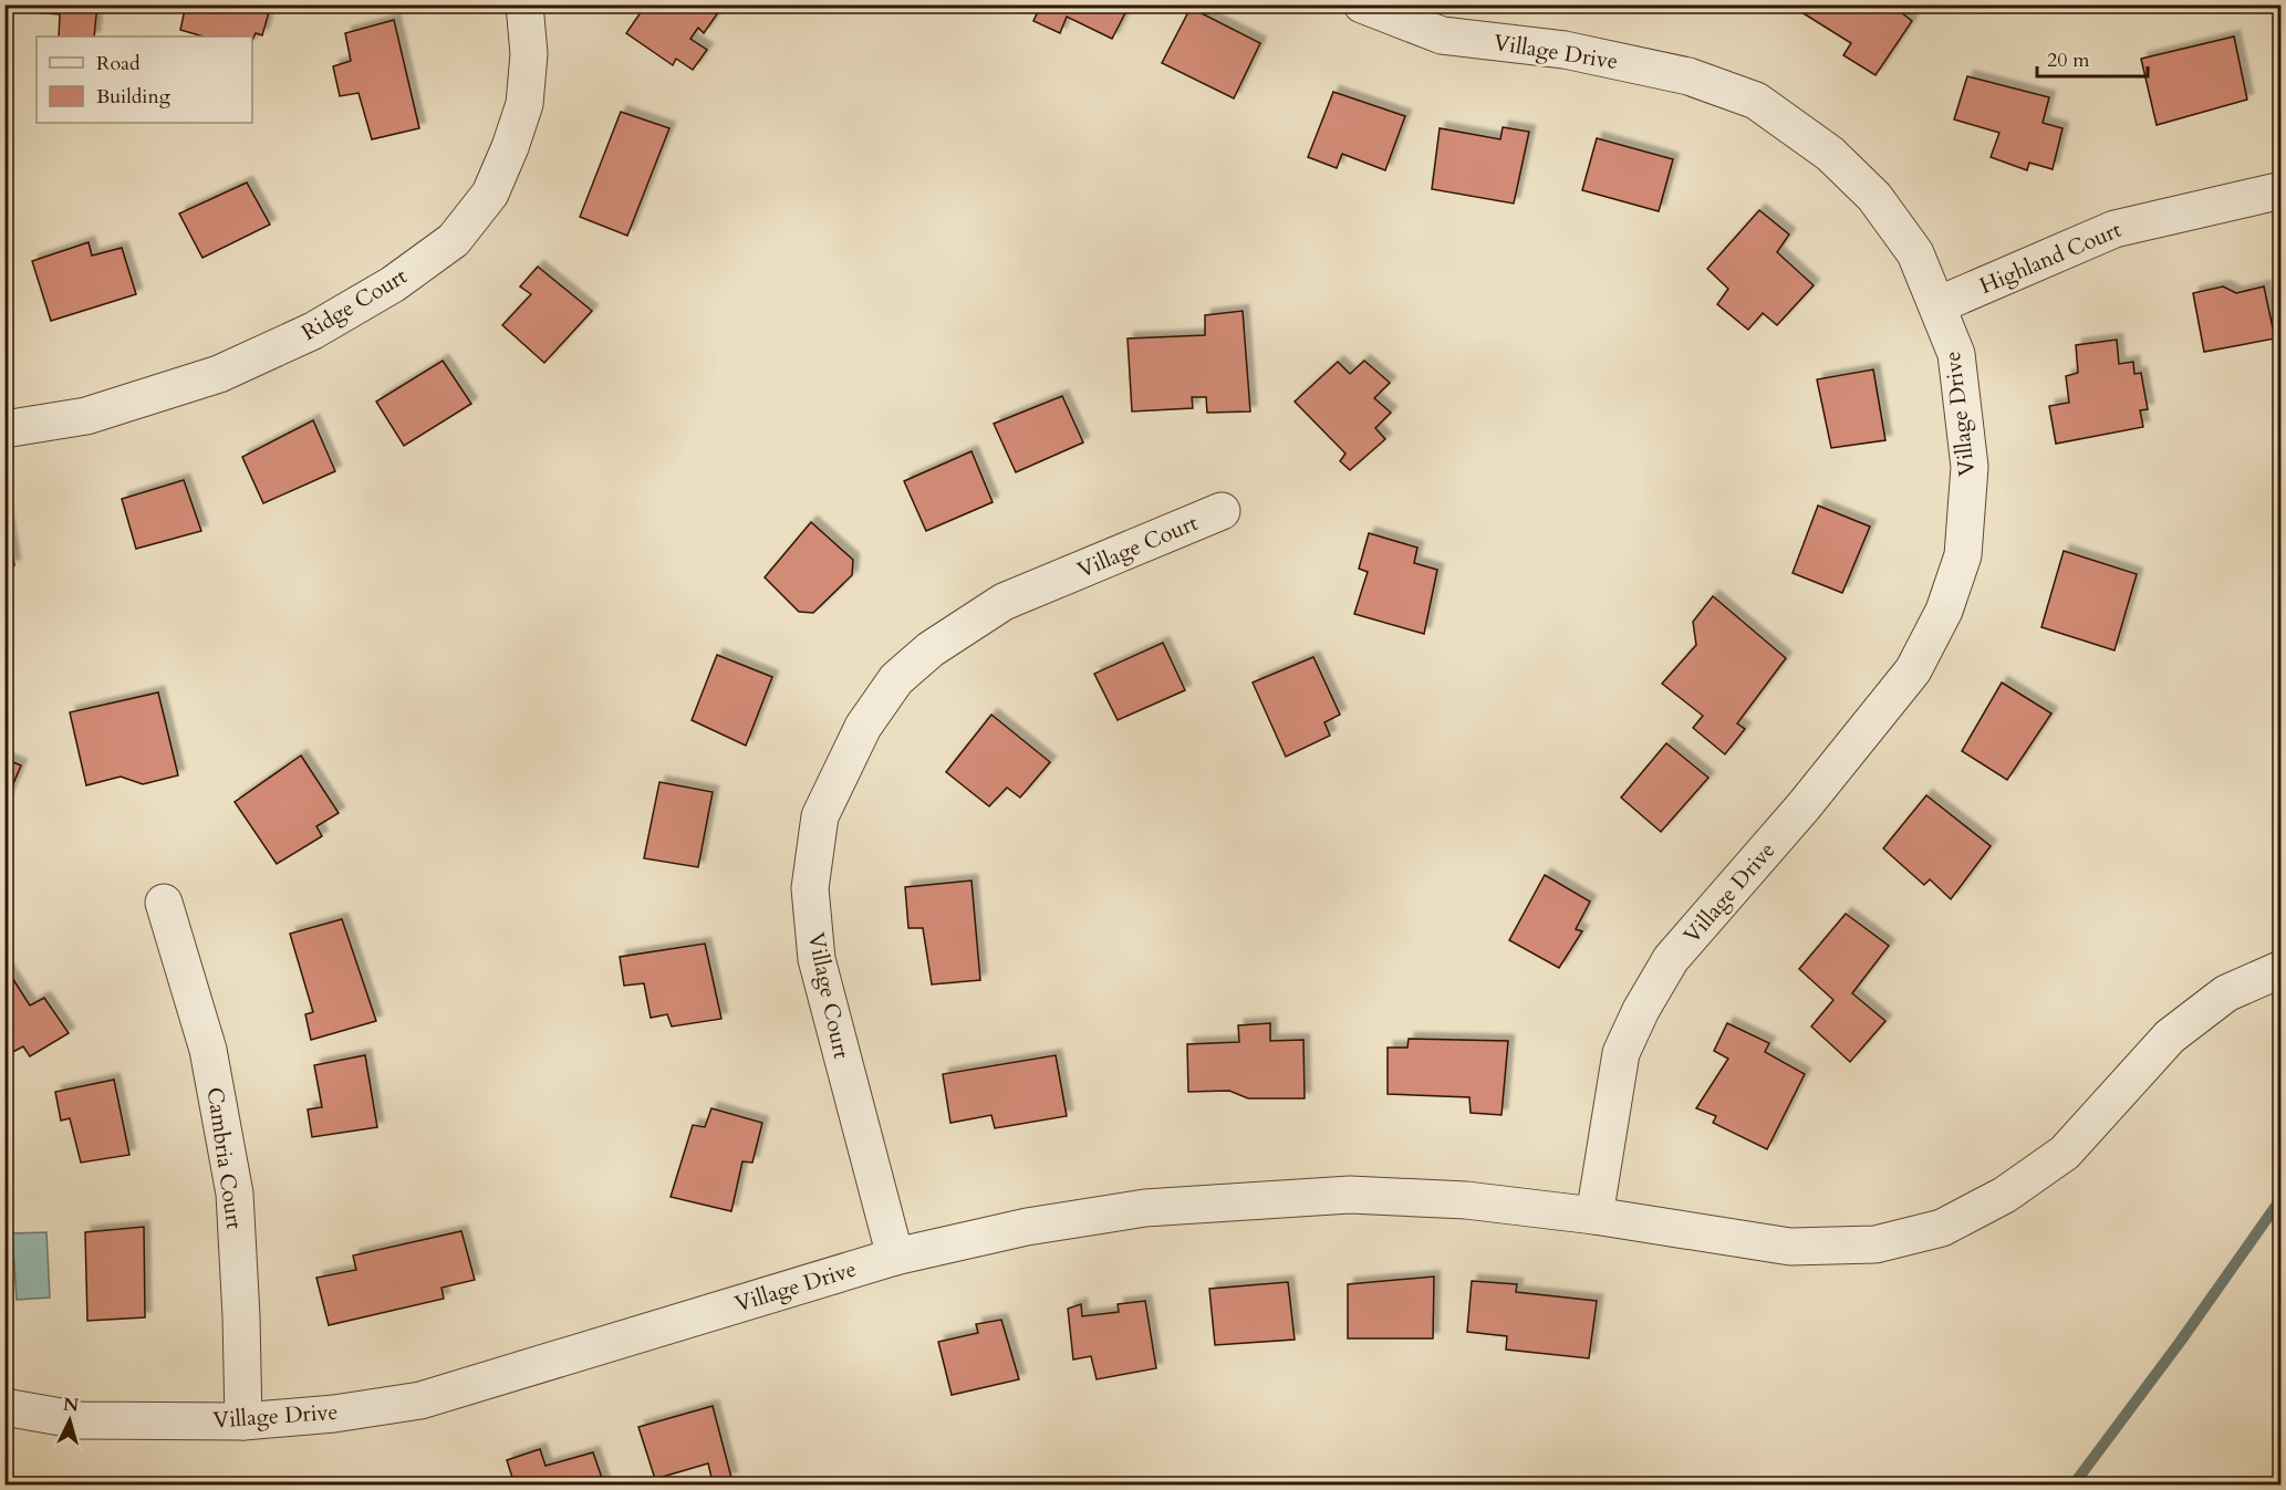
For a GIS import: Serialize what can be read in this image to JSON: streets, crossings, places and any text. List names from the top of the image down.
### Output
{
  "streets": {
    "street": [
      "Village Drive",
      "Highland Court",
      "Ridge Court",
      "Village Court",
      "Cambria Court"
    ]
  },
  "crossings": [
    ["Village Drive", "Highland Court"],
    ["Village Drive", "Village Court"],
    ["Village Drive", "Cambria Court"]
  ],
  "legend": ["Road", "Building"],
  "scale_bar": "20 m",
  "north": "top"
}
